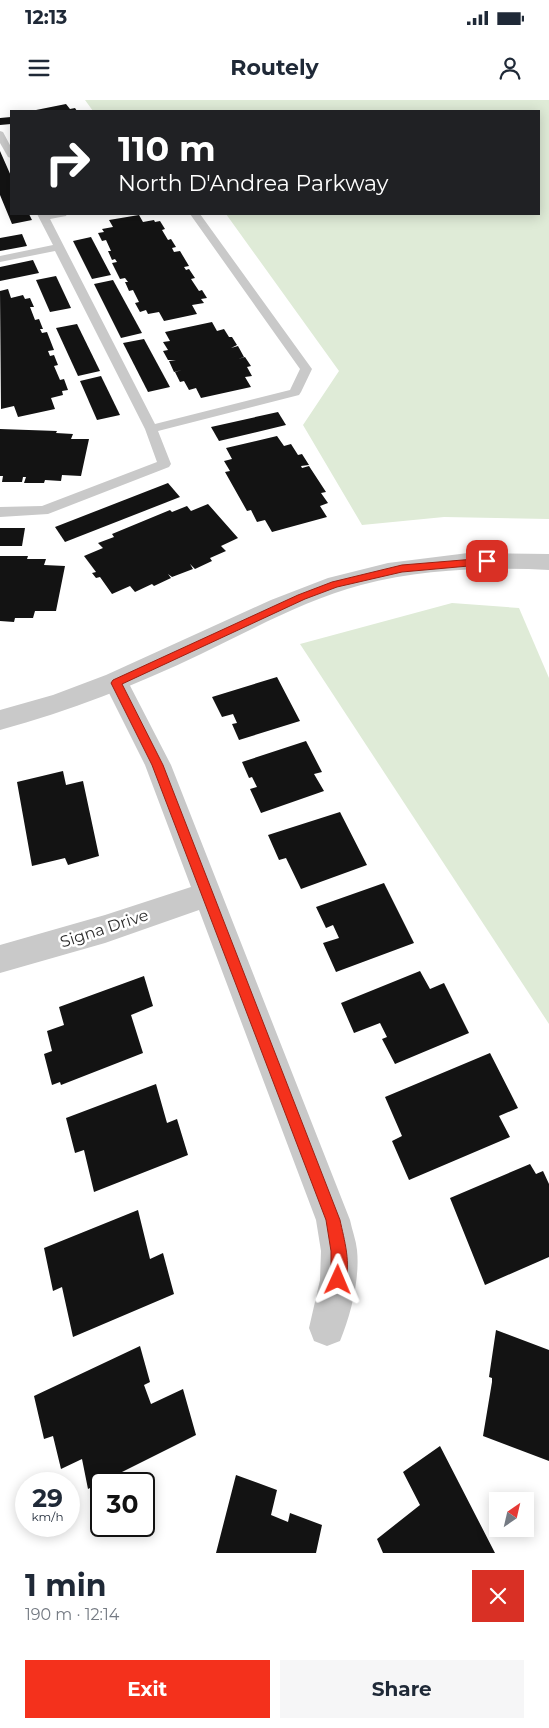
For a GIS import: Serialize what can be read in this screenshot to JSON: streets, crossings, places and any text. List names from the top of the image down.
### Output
{
  "streets": {
    "street": ["Signa Drive"]
  },
  "north": "top right",
  "page": {
    "status": "12:13",
    "header": "Routely",
    "turn": ["110 m", "North D'Andrea Parkway"],
    "speed": "29 km/h",
    "limit": "30",
    "heading": ["1 min", "190 m · 12:14"],
    "buttons": ["Exit", "Share"]
  }
}
